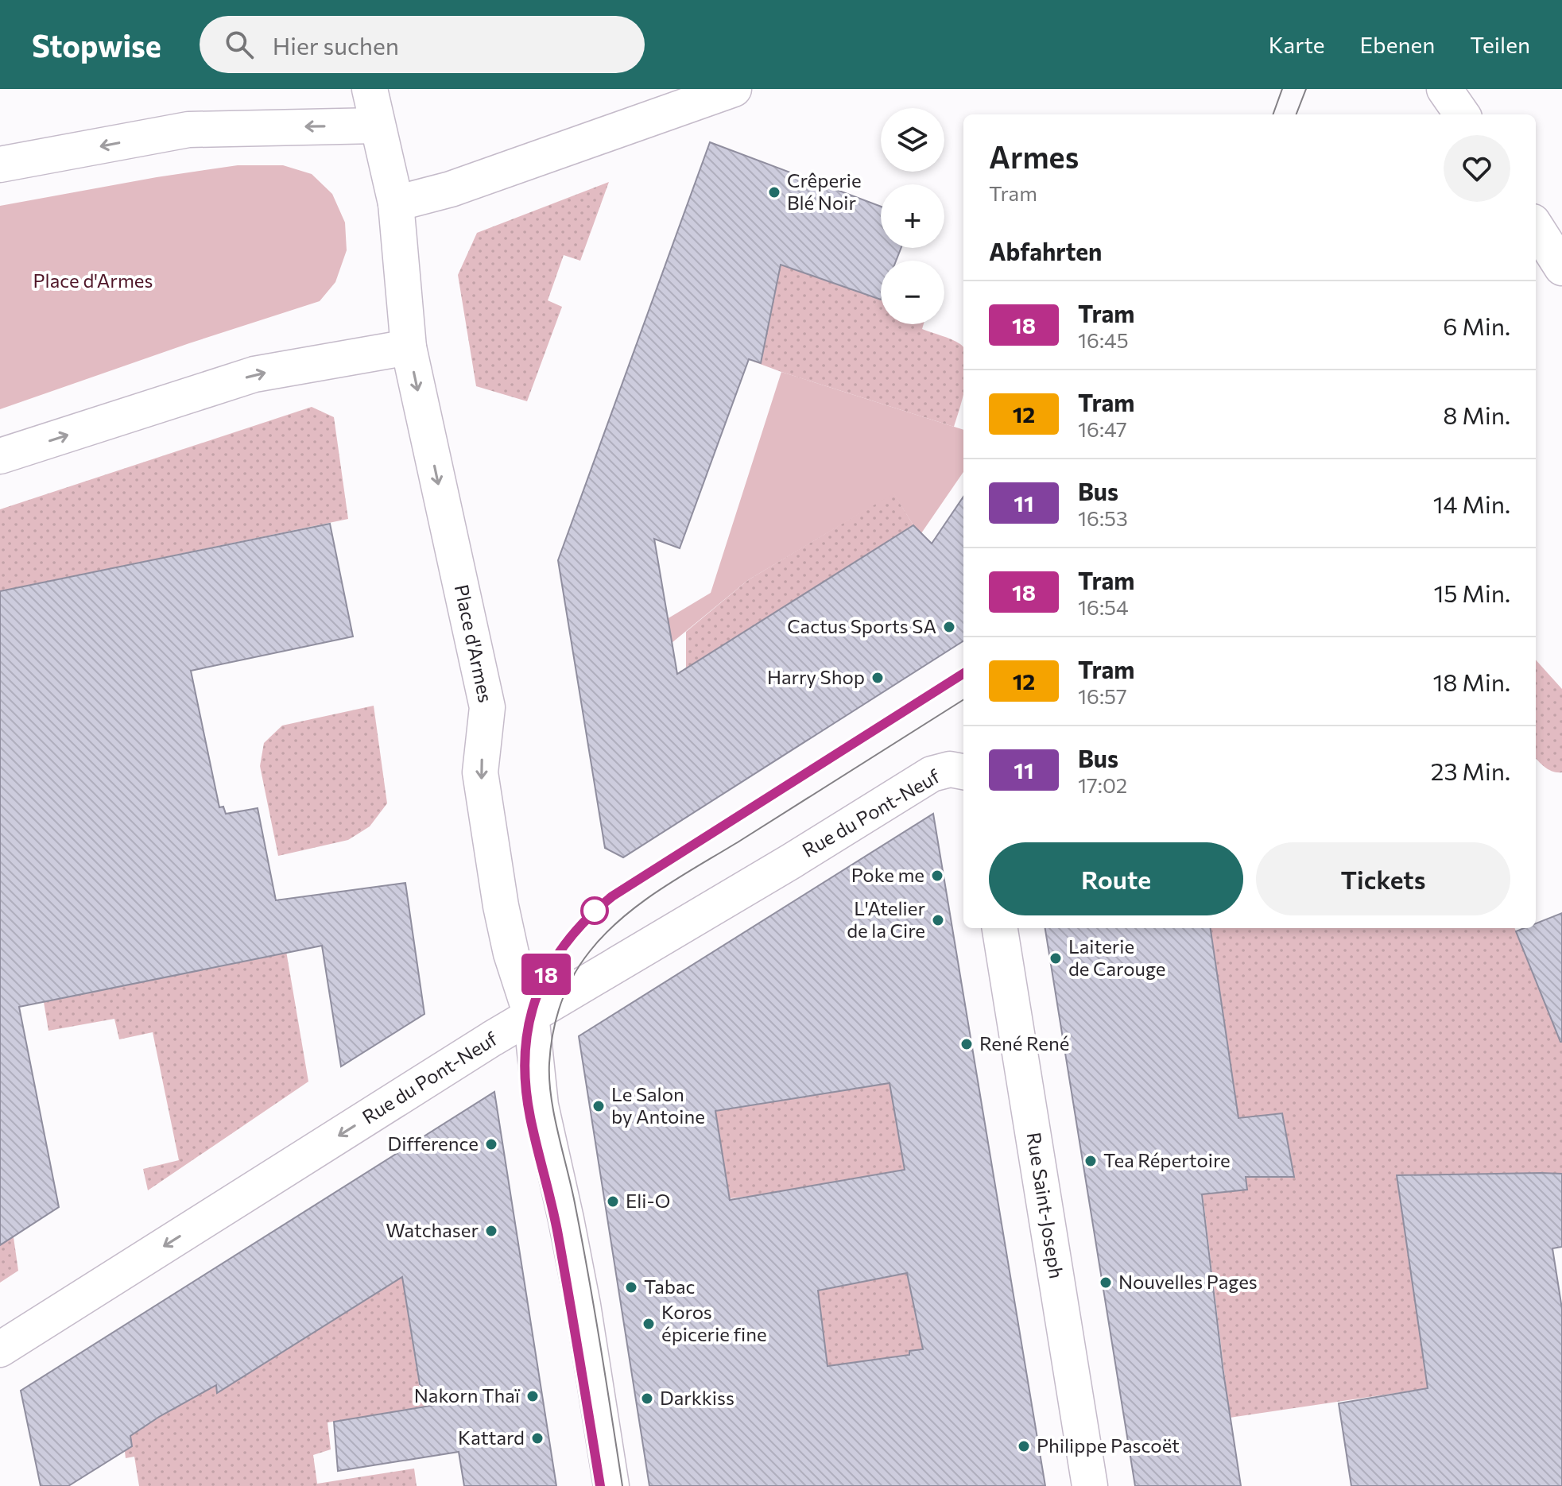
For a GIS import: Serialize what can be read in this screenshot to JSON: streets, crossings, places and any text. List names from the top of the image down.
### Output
{
  "streets": {
    "street": ["Place d'Armes", "Rue du Pont-Neuf", "Rue Saint-Joseph"]
  },
  "crossings": [
    ["Place d'Armes", "Rue du Pont-Neuf"]
  ],
  "one_way": ["Place d'Armes", "Rue du Pont-Neuf"],
  "parks": ["Place d'Armes"],
  "places": [
    "Crêperie Blé Noir",
    "Cactus Sports SA",
    "Harry Shop",
    "Poke me",
    "L'Atelier de la Cire",
    "Laiterie de Carouge",
    "René René",
    "Le Salon by Antoine",
    "Difference",
    "Tea Répertoire",
    "Eli-O",
    "Watchaser",
    "Nouvelles Pages",
    "Tabac",
    "Koros épicerie fine",
    "Nakorn Thaï",
    "Darkkiss",
    "Kattard",
    "Philippe Pascoët"
  ],
  "lines": ["tram line 18"],
  "page": {
    "header": "Stopwise",
    "search": "Hier suchen",
    "nav": ["Karte", "Ebenen", "Teilen"],
    "on_map": "18",
    "map_buttons": ["+", "−"],
    "heading": [
      ["Armes", "Tram"],
      "Abfahrten"
    ],
    "list": [
      {
        "mark": "18",
        "name": "Tram",
        "note": "16:45",
        "value": "6 Min."
      },
      {
        "mark": "12",
        "name": "Tram",
        "note": "16:47",
        "value": "8 Min."
      },
      {
        "mark": "11",
        "name": "Bus",
        "note": "16:53",
        "value": "14 Min."
      },
      {
        "mark": "18",
        "name": "Tram",
        "note": "16:54",
        "value": "15 Min."
      },
      {
        "mark": "12",
        "name": "Tram",
        "note": "16:57",
        "value": "18 Min."
      },
      {
        "mark": "11",
        "name": "Bus",
        "note": "17:02",
        "value": "23 Min."
      }
    ],
    "buttons": ["Route", "Tickets"]
  }
}
